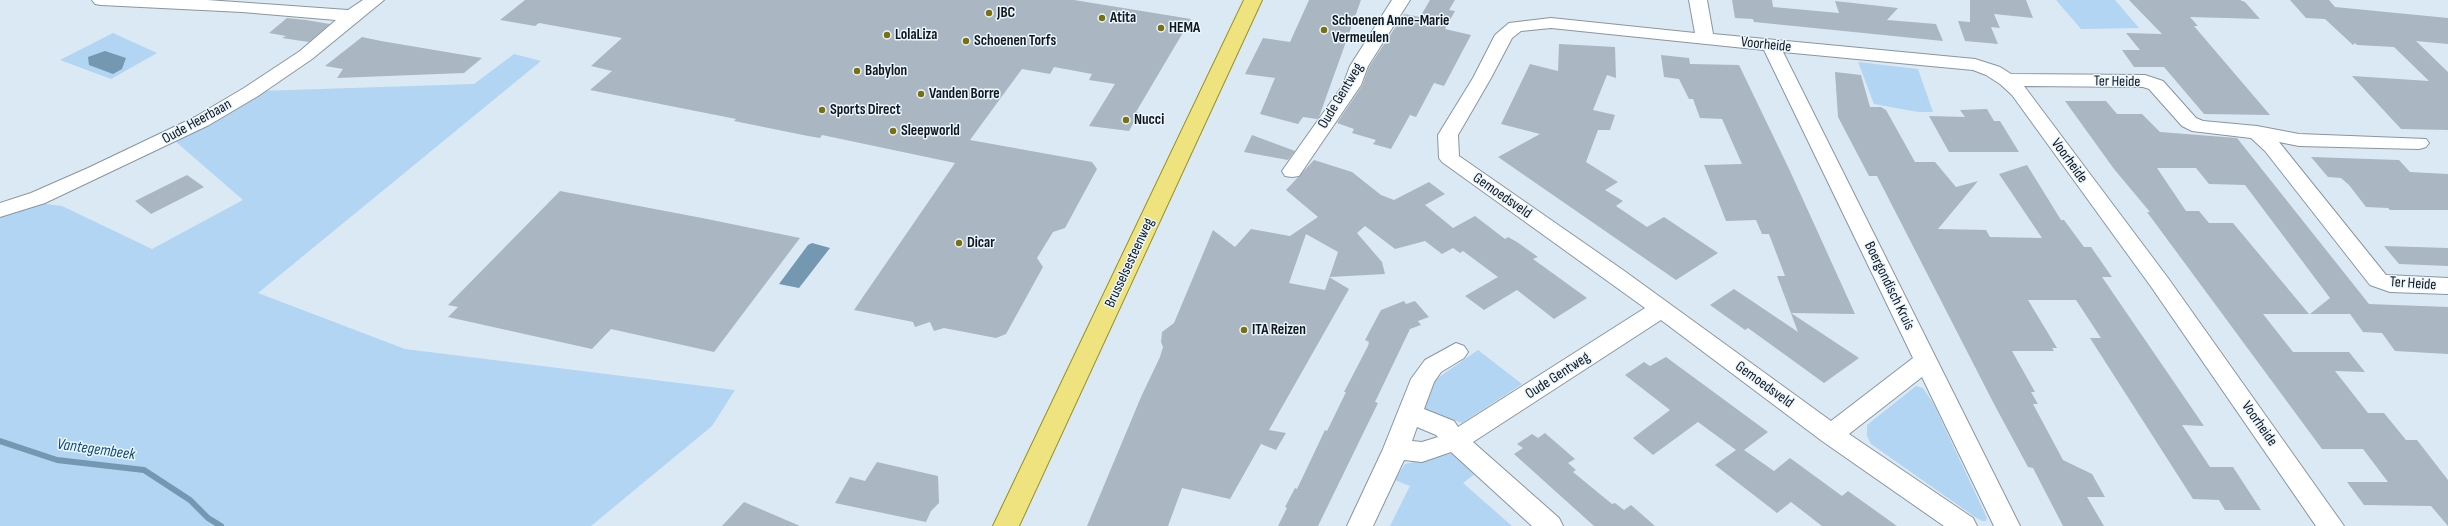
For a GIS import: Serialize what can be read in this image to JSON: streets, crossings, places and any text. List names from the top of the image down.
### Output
{
  "streets": {
    "main road": ["Brusselsesteenweg"],
    "street": [
      "Voorheide",
      "Ter Heide",
      "Oude Gentweg",
      "Oude Heerbaan",
      "Gemoedsveld",
      "Boergondisch Kruis"
    ]
  },
  "crossings": [
    ["Voorheide", "Ter Heide"],
    ["Voorheide", "Gemoedsveld"],
    ["Voorheide", "Boergondisch Kruis"],
    ["Oude Gentweg", "Gemoedsveld"]
  ],
  "water": ["Vantegembeek"],
  "places": [
    "JBC",
    "Atita",
    "HEMA",
    "Schoenen Anne-Marie Vermeulen",
    "LolaLiza",
    "Schoenen Torfs",
    "Babylon",
    "Vanden Borre",
    "Sports Direct",
    "Nucci",
    "Sleepworld",
    "Dicar",
    "ITA Reizen"
  ]
}
